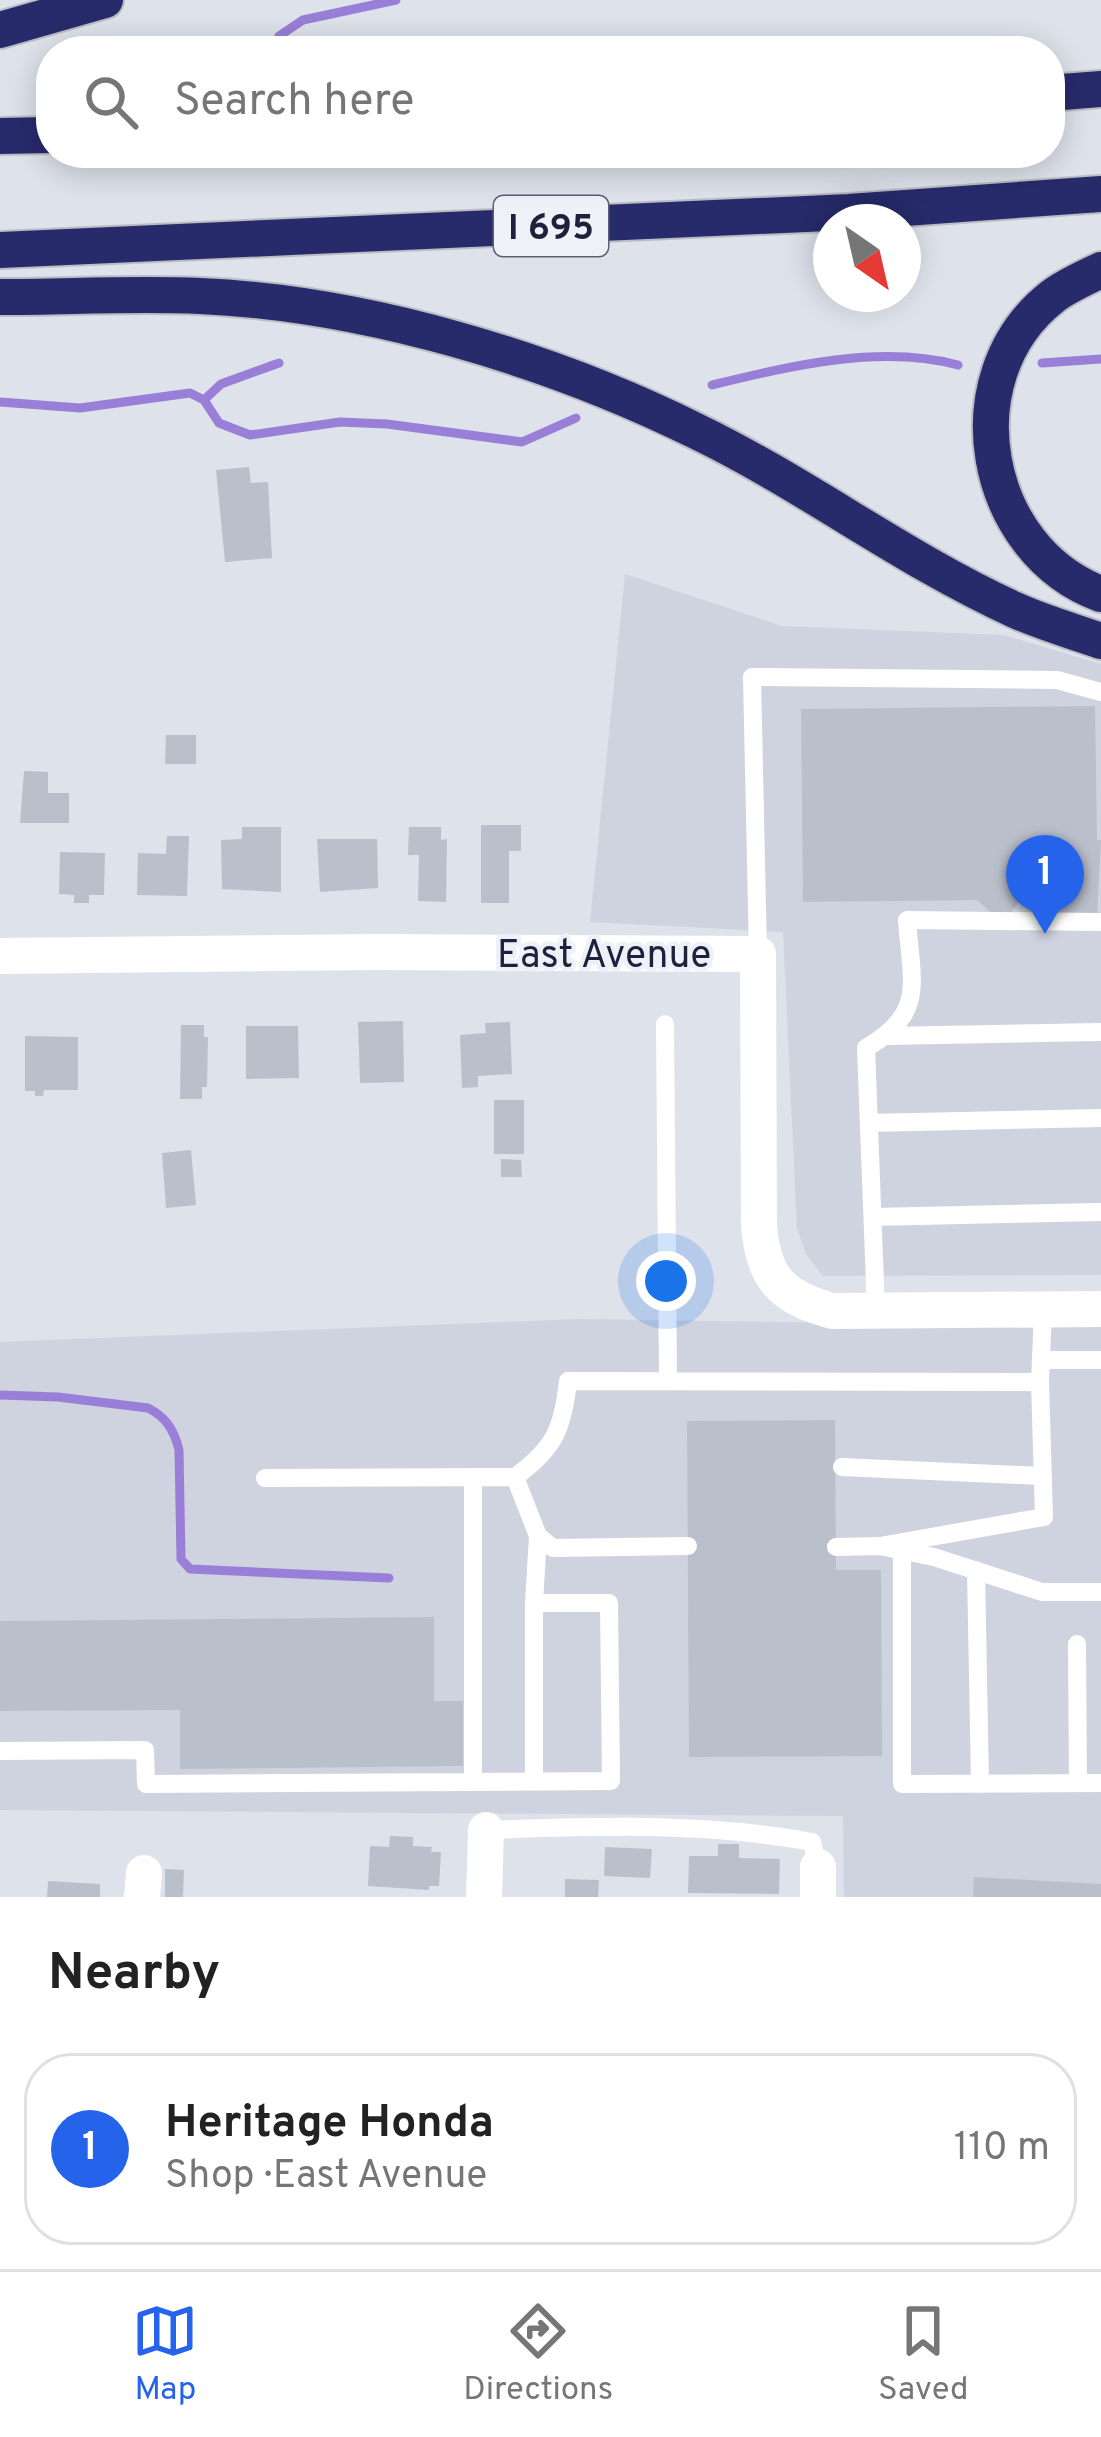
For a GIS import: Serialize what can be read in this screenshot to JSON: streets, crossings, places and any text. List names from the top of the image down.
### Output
{
  "streets": {
    "highway": ["I 695"],
    "street": ["East Avenue"]
  },
  "north": "bottom right",
  "page": {
    "search": "Search here",
    "pins": "1",
    "heading": "Nearby",
    "list": [
      {
        "mark": "1",
        "name": "Heritage Honda",
        "note": "Shop · East Avenue",
        "value": "110 m"
      }
    ],
    "nav": ["Map", "Directions", "Saved"]
  }
}
